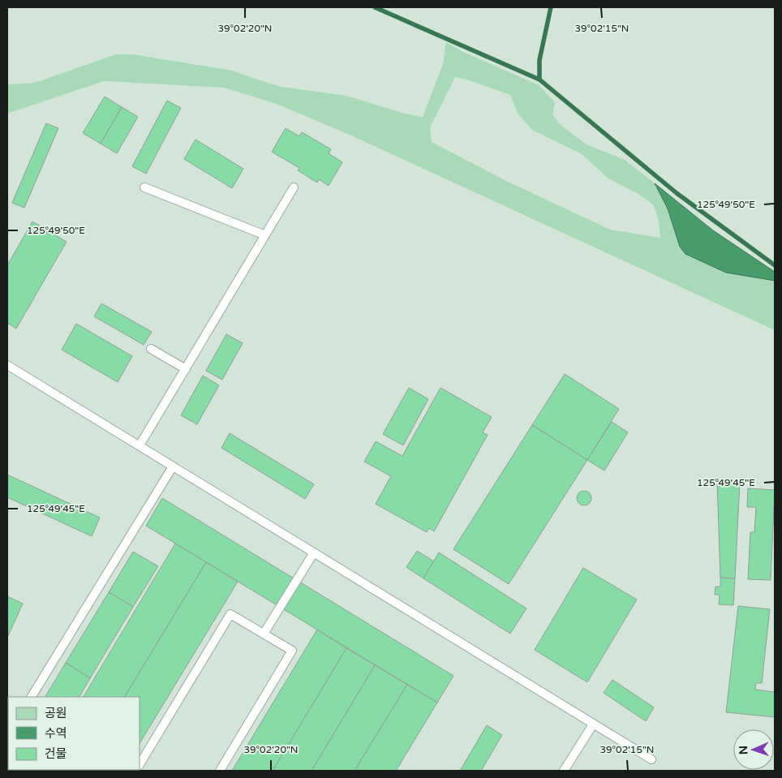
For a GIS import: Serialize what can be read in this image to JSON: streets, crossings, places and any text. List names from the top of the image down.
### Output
{
  "legend": ["공원", "수역", "건물"],
  "north": "left",
  "coordinates": [
    "39°02'20\"N",
    "39°02'15\"N",
    "125°49'50\"E",
    "125°49'45\"E"
  ]
}
